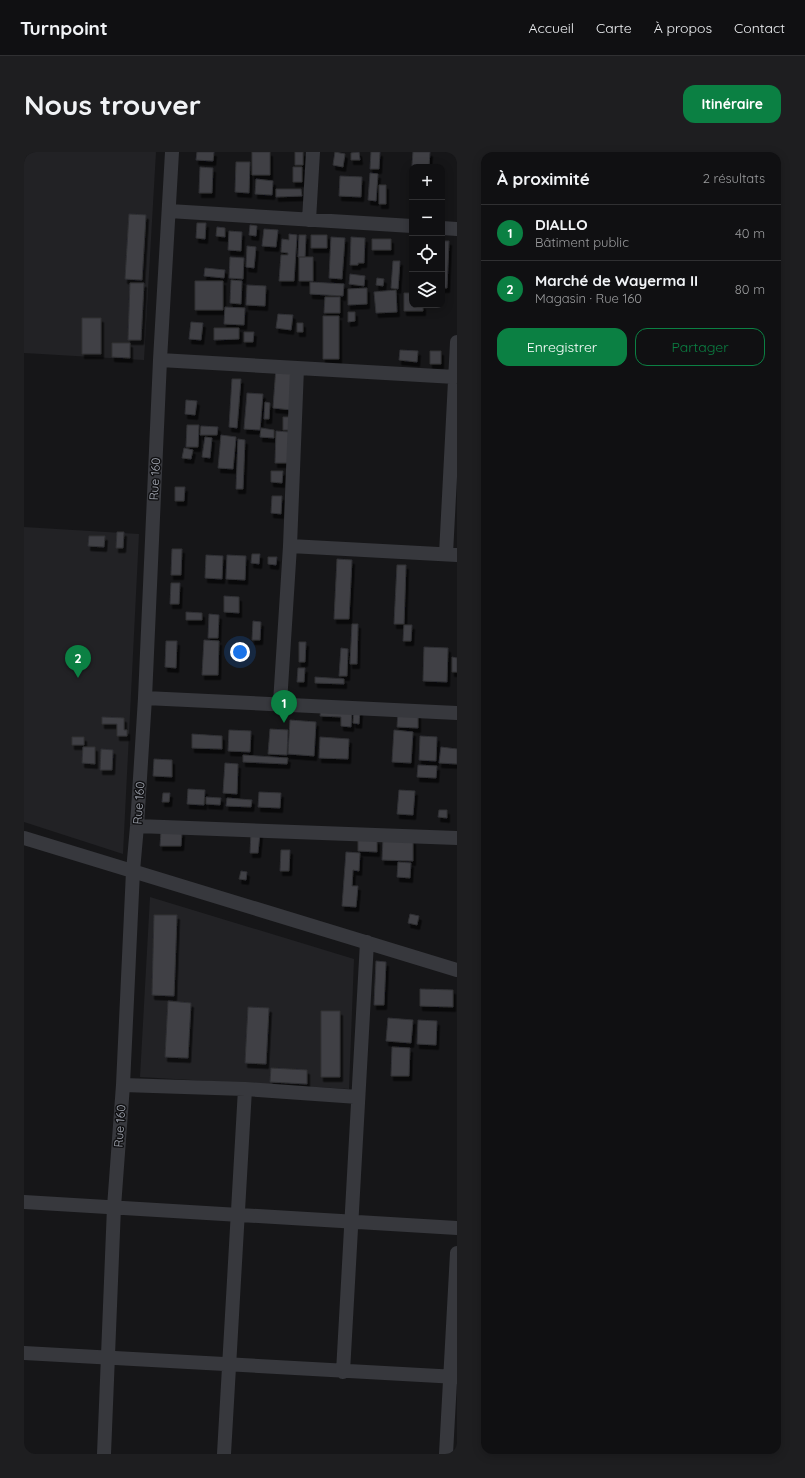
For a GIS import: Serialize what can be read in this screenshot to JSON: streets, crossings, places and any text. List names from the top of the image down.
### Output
{
  "streets": {
    "street": ["Rue 160"]
  },
  "page": {
    "header": "Turnpoint",
    "nav": [
      "Accueil",
      "Carte",
      "À propos",
      "Contact"
    ],
    "buttons": [
      "Itinéraire",
      ["Enregistrer", "Partager"]
    ],
    "title": "Nous trouver",
    "heading": ["À proximité", "2 résultats"],
    "map_buttons": ["+", "−"],
    "list": [
      {
        "mark": "1",
        "name": "DIALLO",
        "note": "Bâtiment public",
        "value": "40 m"
      },
      {
        "mark": "2",
        "name": "Marché de Wayerma II",
        "note": "Magasin · Rue 160",
        "value": "80 m"
      }
    ],
    "pins": ["2", "1"]
  }
}
